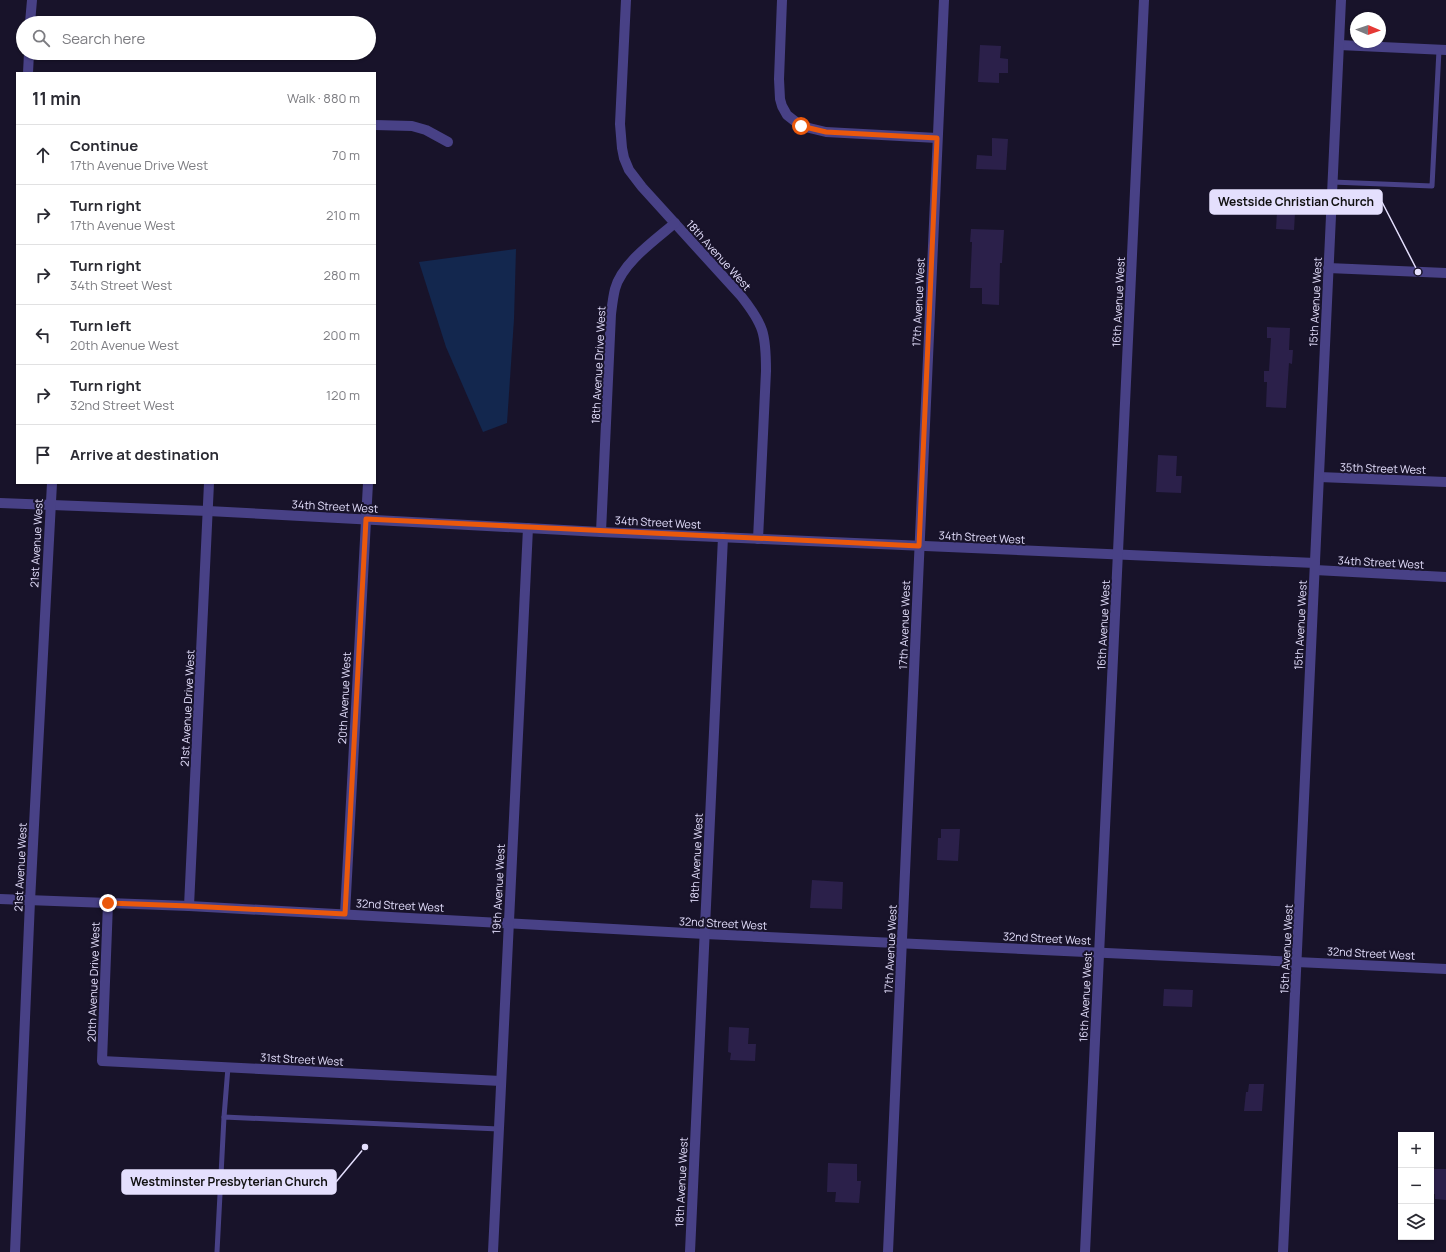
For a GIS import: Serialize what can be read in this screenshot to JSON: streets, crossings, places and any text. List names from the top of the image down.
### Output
{
  "streets": {
    "street": [
      "18th Avenue West",
      "17th Avenue West",
      "16th Avenue West",
      "15th Avenue West",
      "18th Avenue Drive West",
      "35th Street West",
      "34th Street West",
      "21st Avenue West",
      "20th Avenue West",
      "21st Avenue Drive West",
      "19th Avenue West",
      "32nd Street West",
      "20th Avenue Drive West",
      "31st Street West"
    ]
  },
  "crossings": [
    ["18th Avenue West", "18th Avenue Drive West"],
    ["18th Avenue West", "34th Street West"],
    ["18th Avenue West", "32nd Street West"],
    ["17th Avenue West", "34th Street West"],
    ["17th Avenue West", "32nd Street West"],
    ["16th Avenue West", "34th Street West"],
    ["16th Avenue West", "32nd Street West"],
    ["15th Avenue West", "35th Street West"],
    ["15th Avenue West", "34th Street West"],
    ["15th Avenue West", "32nd Street West"],
    ["18th Avenue Drive West", "34th Street West"],
    ["34th Street West", "21st Avenue West"],
    ["34th Street West", "20th Avenue West"],
    ["34th Street West", "21st Avenue Drive West"],
    ["34th Street West", "19th Avenue West"],
    ["21st Avenue West", "32nd Street West"],
    ["20th Avenue West", "32nd Street West"],
    ["21st Avenue Drive West", "32nd Street West"],
    ["19th Avenue West", "32nd Street West"],
    ["19th Avenue West", "31st Street West"],
    ["32nd Street West", "20th Avenue Drive West"],
    ["20th Avenue Drive West", "31st Street West"]
  ],
  "places": ["Westside Christian Church", "Westminster Presbyterian Church"],
  "north": "right",
  "page": {
    "search": "Search here",
    "heading": ["11 min", "Walk · 880 m"],
    "list": [
      ["Continue", "17th Avenue Drive West", "70 m"],
      ["Turn right", "17th Avenue West", "210 m"],
      ["Turn right", "34th Street West", "280 m"],
      ["Turn left", "20th Avenue West", "200 m"],
      ["Turn right", "32nd Street West", "120 m"],
      "Arrive at destination"
    ],
    "map_buttons": ["+", "−"]
  }
}
